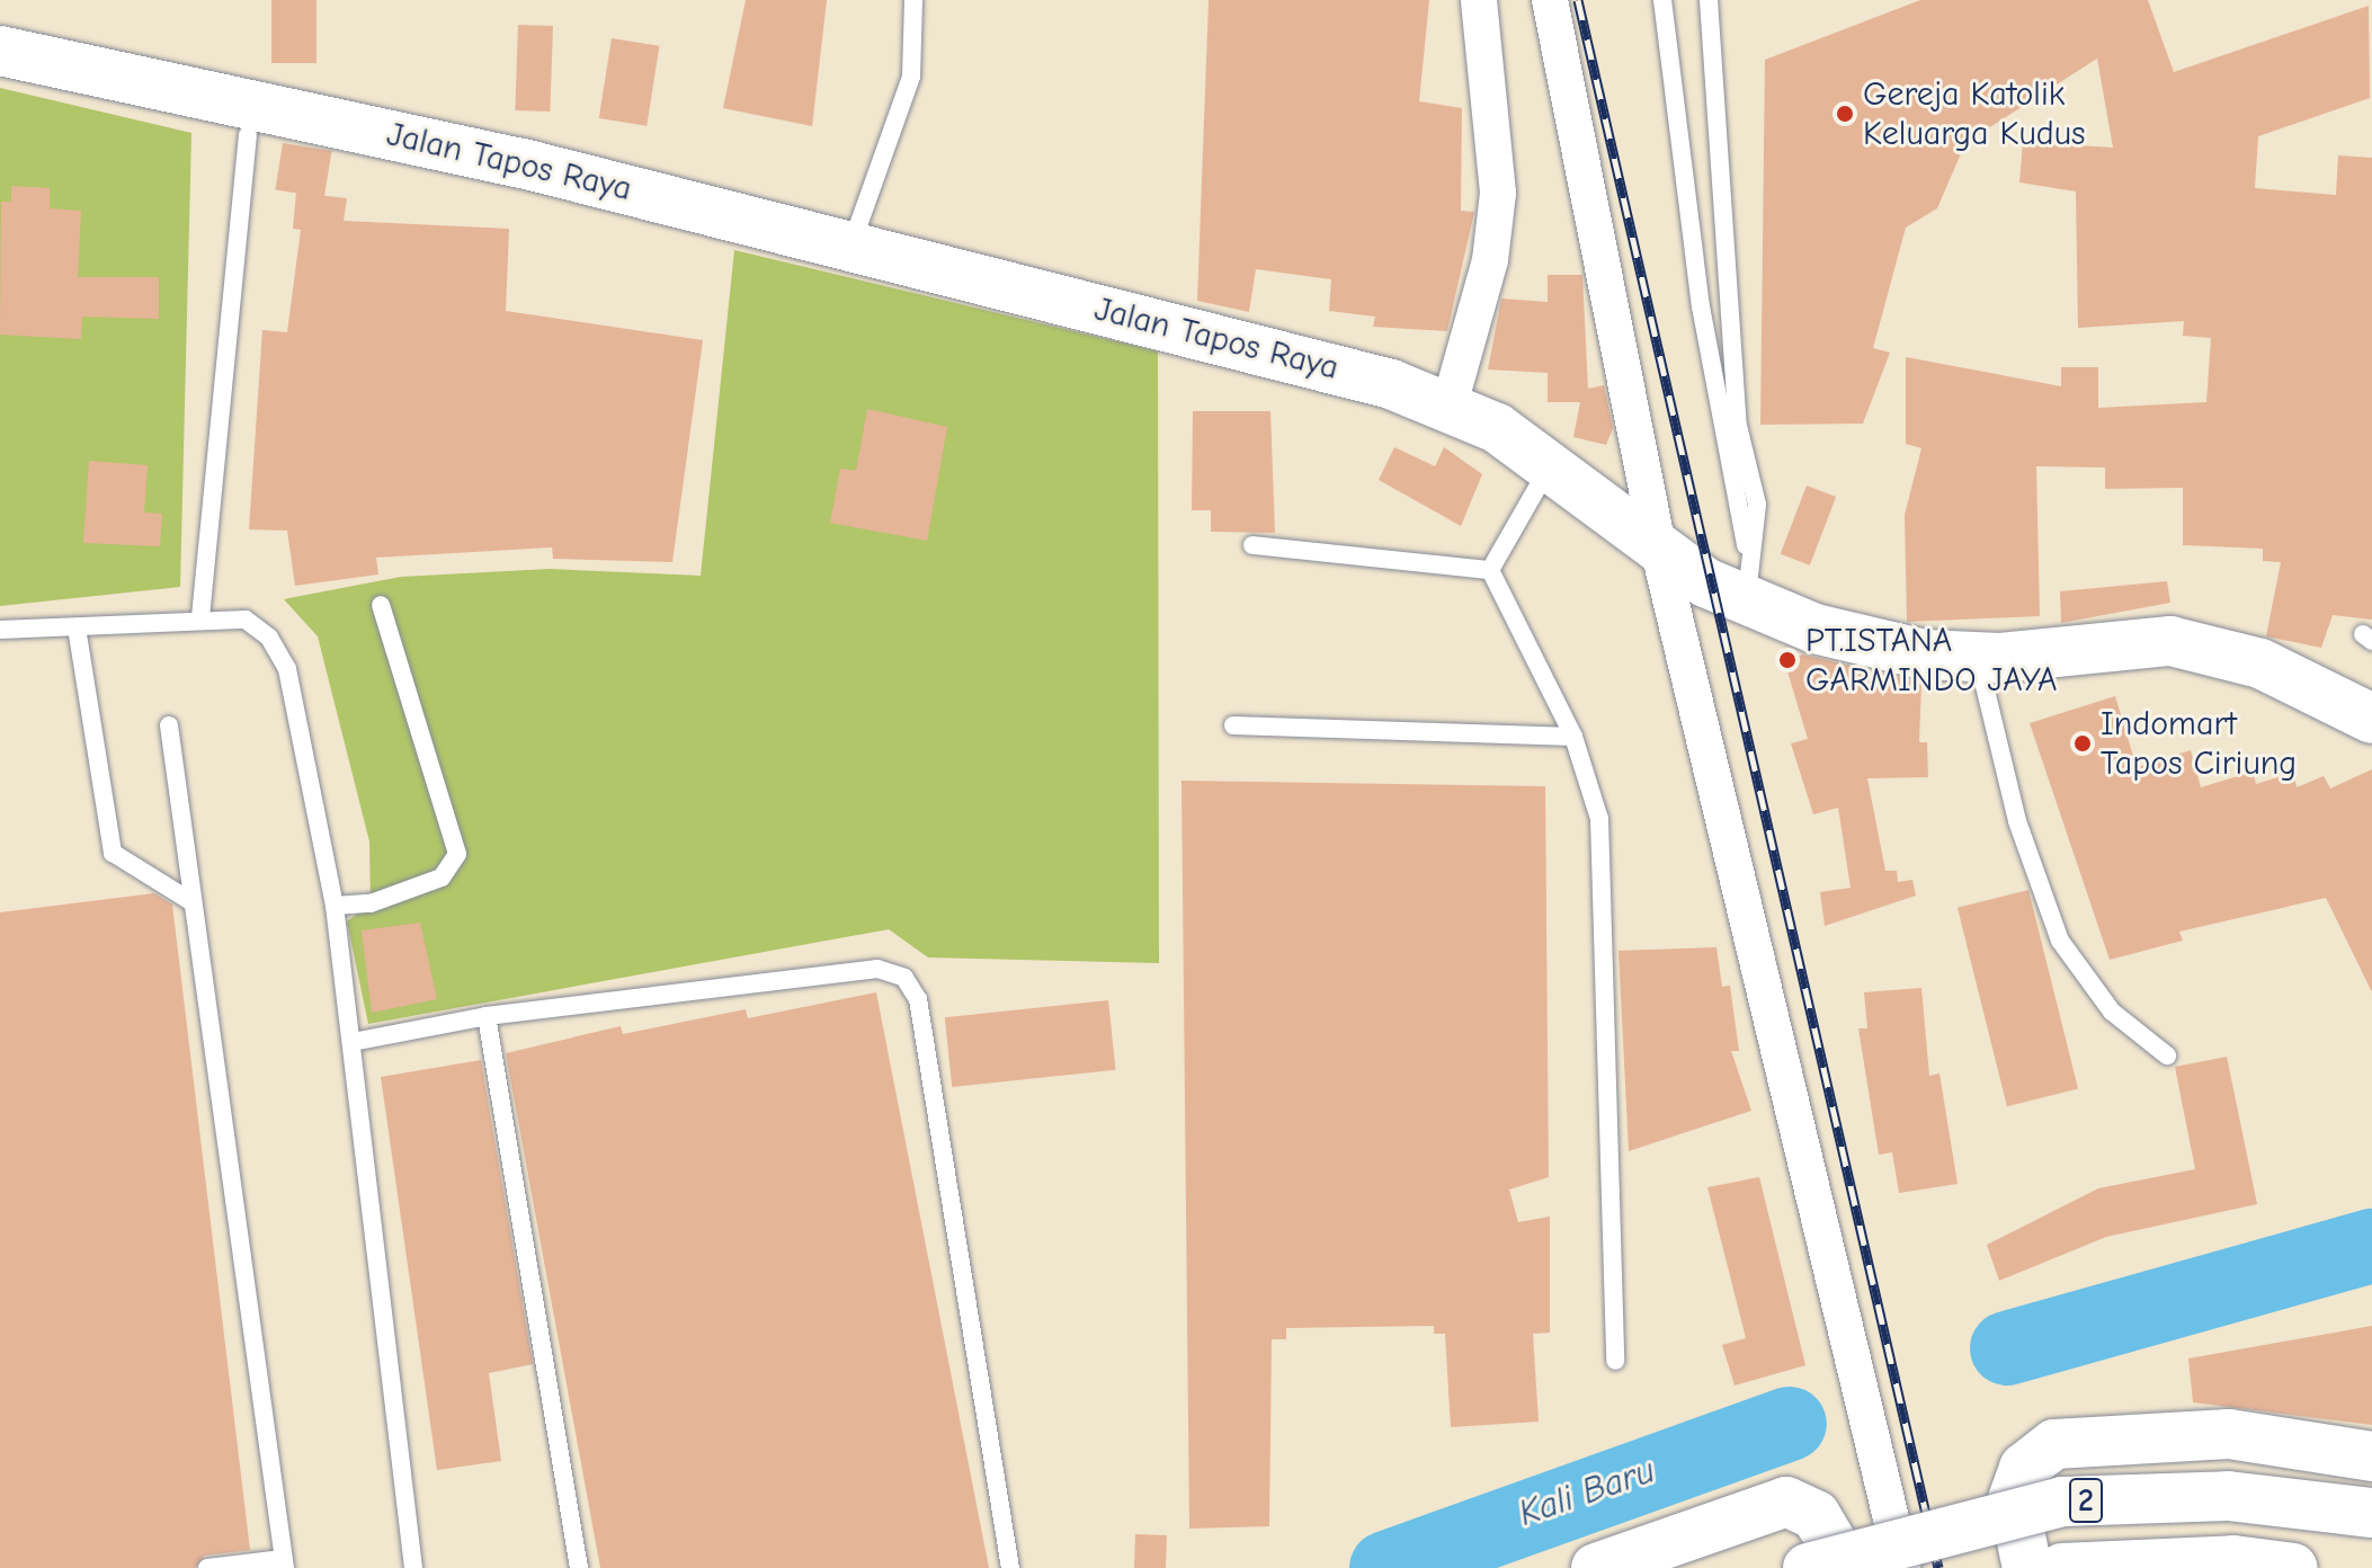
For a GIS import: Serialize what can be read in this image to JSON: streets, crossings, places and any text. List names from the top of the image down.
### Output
{
  "streets": {
    "main road": ["Jalan Tapos Raya", "2"]
  },
  "water": ["Kali Baru"],
  "places": ["Gereja Katolik Keluarga Kudus", "PT.ISTANA GARMINDO JAYA", "Indomart Tapos Ciriung"]
}
